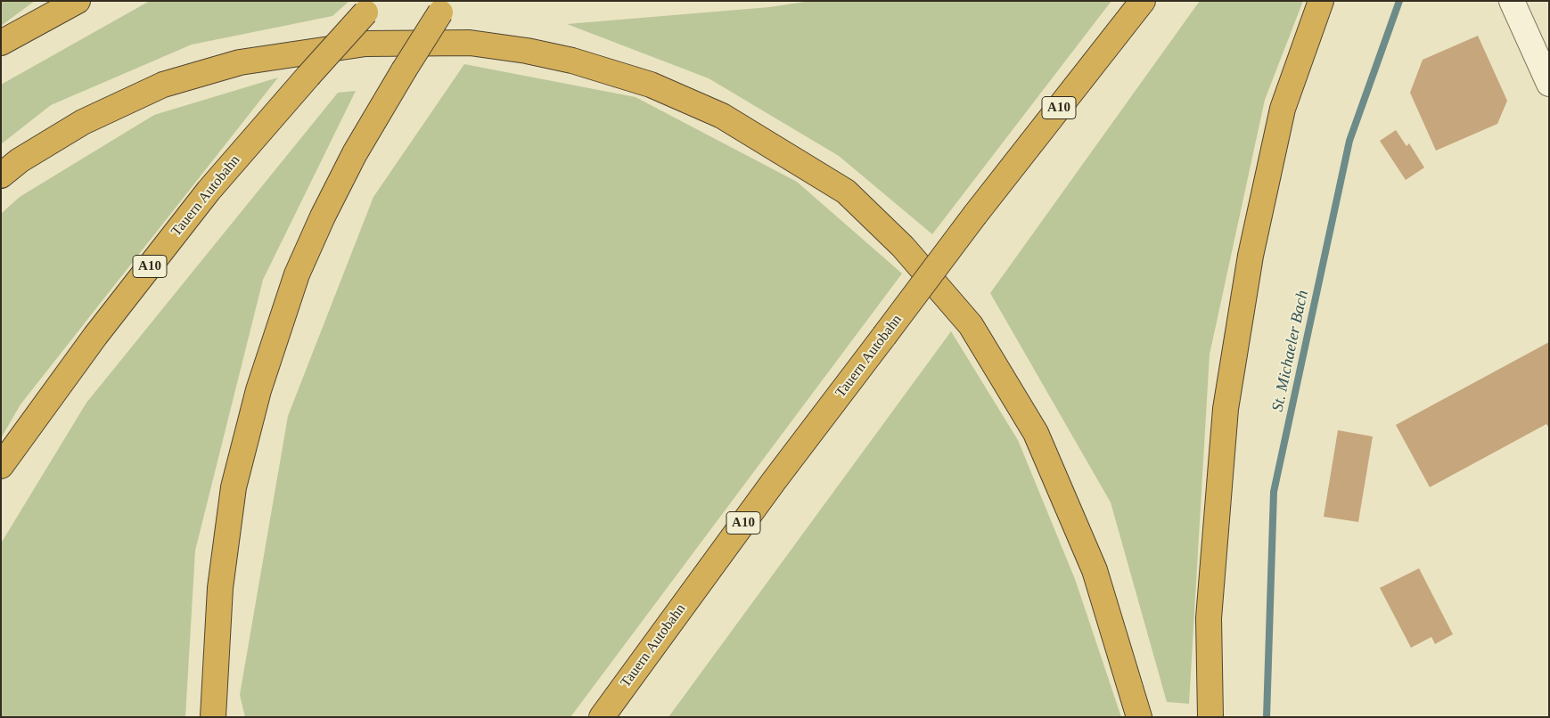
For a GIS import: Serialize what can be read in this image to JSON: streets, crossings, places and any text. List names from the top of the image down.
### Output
{
  "streets": {
    "highway": ["A10", "Tauern Autobahn"]
  },
  "water": ["St. Michaeler Bach"]
}
